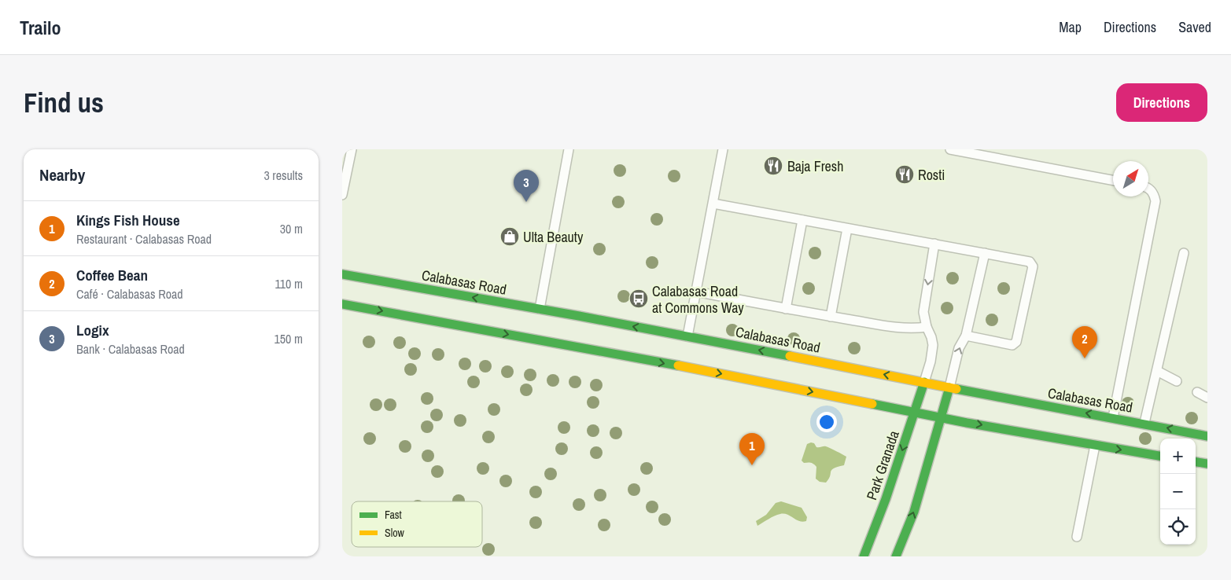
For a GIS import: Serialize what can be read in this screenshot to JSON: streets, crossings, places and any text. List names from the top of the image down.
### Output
{
  "streets": {
    "main road": ["Calabasas Road", "Park Granada"]
  },
  "crossings": [
    ["Calabasas Road", "Park Granada"]
  ],
  "places": {
    "restaurant": ["Baja Fresh", "Rosti"],
    "shop": ["Ulta Beauty"],
    "bus stop": ["Calabasas Road at Commons Way"]
  },
  "legend": ["Fast", "Slow"],
  "north": "top right",
  "page": {
    "header": "Trailo",
    "nav": ["Map", "Directions", "Saved"],
    "buttons": "Directions",
    "title": "Find us",
    "heading": ["Nearby", "3 results"],
    "pins": ["3", "2", "1"],
    "list": [
      {
        "mark": "1",
        "name": "Kings Fish House",
        "note": "Restaurant · Calabasas Road",
        "value": "30 m"
      },
      {
        "mark": "2",
        "name": "Coffee Bean",
        "note": "Café · Calabasas Road",
        "value": "110 m"
      },
      {
        "mark": "3",
        "name": "Logix",
        "note": "Bank · Calabasas Road",
        "value": "150 m"
      }
    ],
    "map_buttons": ["+", "−"]
  }
}
